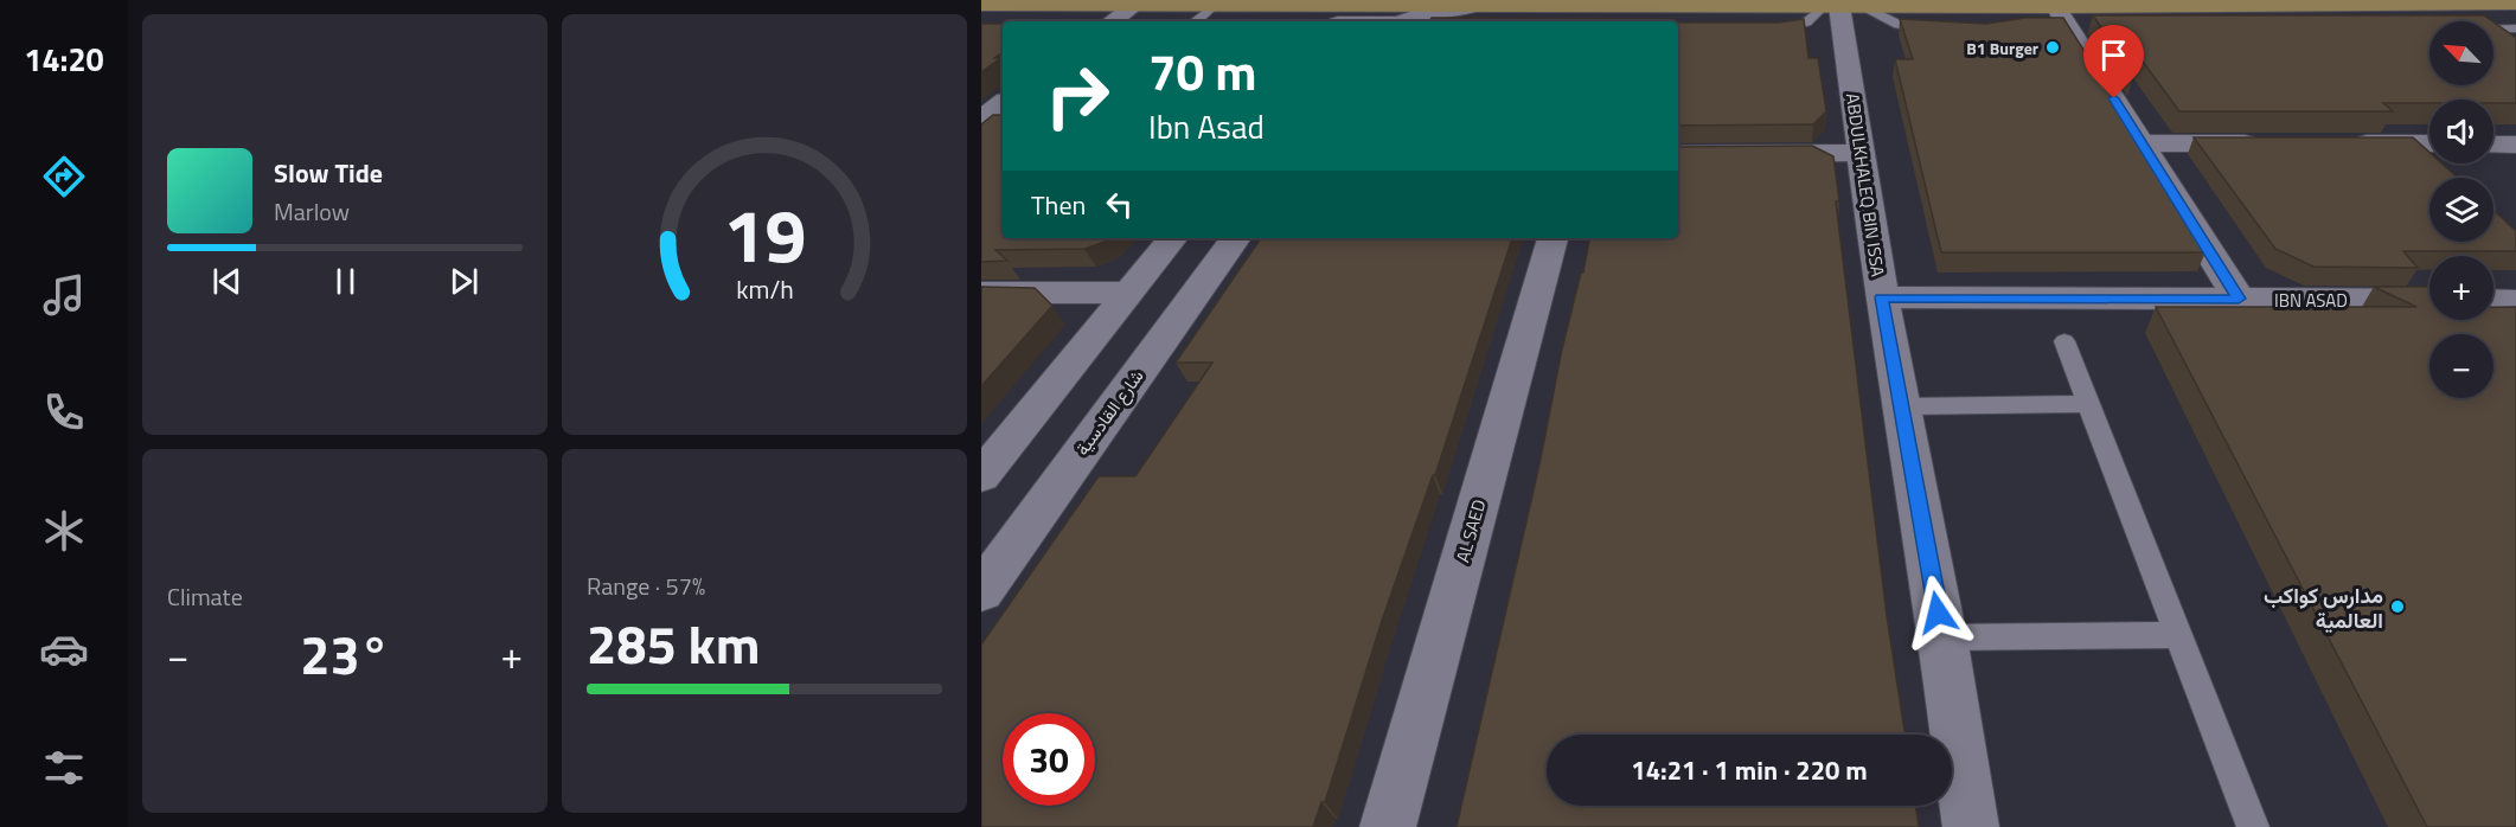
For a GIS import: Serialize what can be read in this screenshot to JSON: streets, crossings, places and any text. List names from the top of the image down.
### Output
{
  "streets": {
    "street": [
      "ABDULKHALEQ BIN ISSA",
      "IBN ASAD",
      "شارع القادسية",
      "AL SAED"
    ]
  },
  "crossings": [
    ["ABDULKHALEQ BIN ISSA", "IBN ASAD"]
  ],
  "places": ["B1 Burger", "مدارس كواكب العالمية"],
  "north": "top left",
  "page": {
    "tabs": "14:20",
    "map_buttons": ["+", "−"],
    "turn": ["70 m", "Ibn Asad"],
    "song": ["Slow Tide", "Marlow"],
    "then": "Then",
    "tile": [
      "Climate",
      ["Range · 57%", "285 km"]
    ],
    "heat": ["−", "23°", "+"],
    "limit": "30",
    "trip": "14:21 · 1 min · 220 m",
    "gauge": ["19", "km/h"]
  }
}
